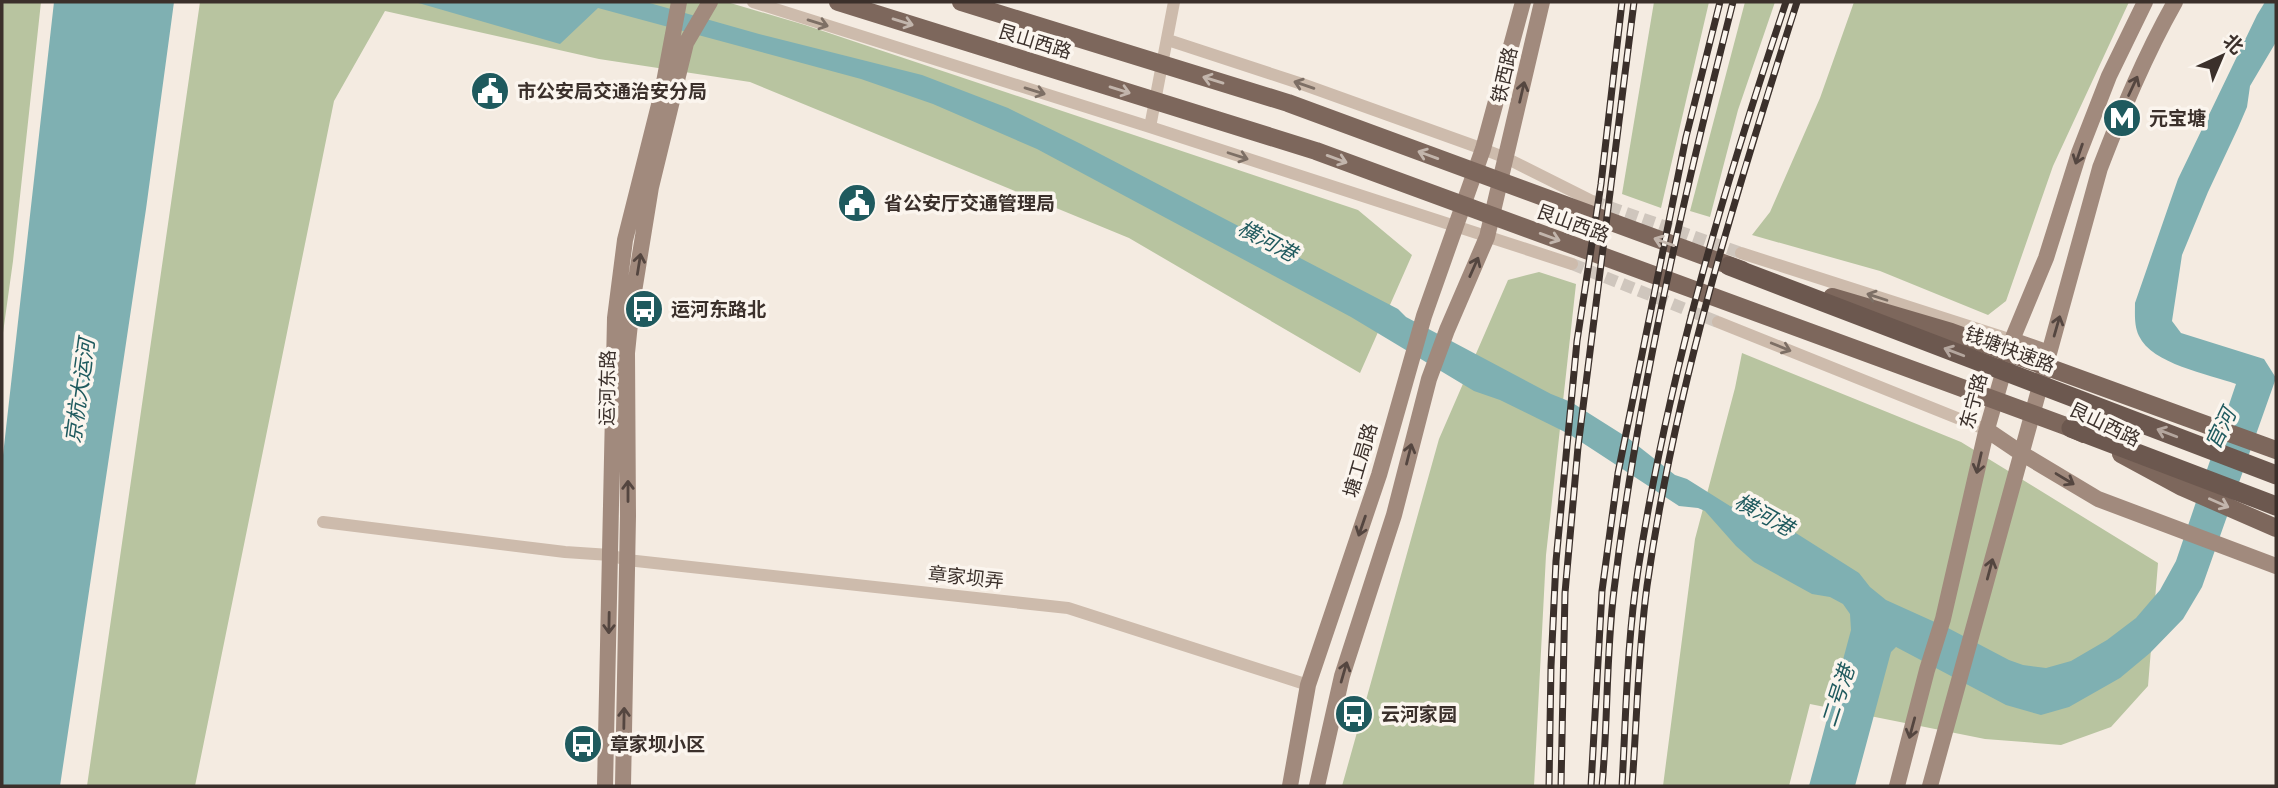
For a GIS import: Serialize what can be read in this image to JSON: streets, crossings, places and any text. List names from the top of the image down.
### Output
{
  "streets": {
    "highway": ["钱塘快速路"],
    "main road": [
      "艮山西路",
      "铁西路",
      "运河东路",
      "东宁路",
      "塘工局路"
    ],
    "street": ["章家坝弄"]
  },
  "crossings": [
    ["艮山西路", "铁西路"],
    ["艮山西路", "钱塘快速路"],
    ["艮山西路", "东宁路"],
    ["艮山西路", "塘工局路"],
    ["铁西路", "塘工局路"],
    ["运河东路", "章家坝弄"],
    ["塘工局路", "章家坝弄"]
  ],
  "water": [
    "横河港",
    "京杭大运河",
    "官河",
    "二号港"
  ],
  "places": {
    "public building": ["市公安局交通治安分局", "省公安厅交通管理局"],
    "metro station": ["元宝塘"],
    "bus stop": ["运河东路北", "云河家园", "章家坝小区"]
  },
  "north": "top right"
}
